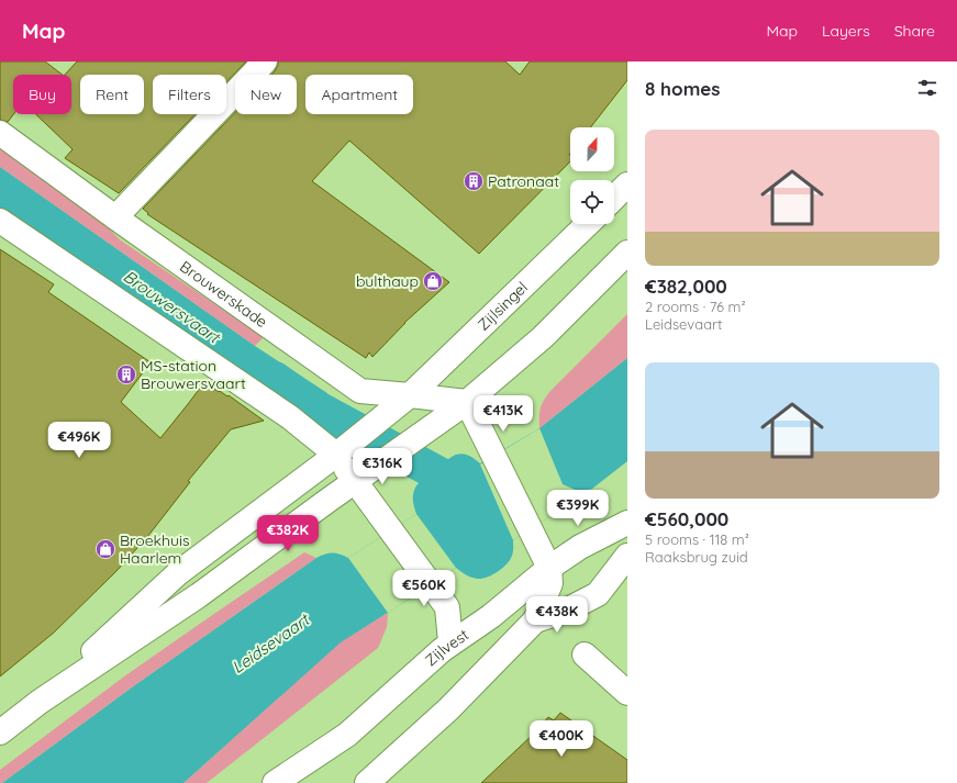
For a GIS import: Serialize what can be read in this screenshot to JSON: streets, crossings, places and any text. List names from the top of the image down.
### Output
{
  "streets": {
    "main road": ["Brouwerskade", "Zijlsingel", "Zijlvest"]
  },
  "crossings": [
    ["Brouwerskade", "Zijlsingel"]
  ],
  "water": ["Brouwersvaart", "Leidsevaart"],
  "places": {
    "building": ["Patronaat", "MS-station Brouwersvaart"],
    "shop": ["bulthaup", "Broekhuis Haarlem"]
  },
  "north": "top",
  "page": {
    "header": "Map",
    "nav": ["Map", "Layers", "Share"],
    "heading": "8 homes",
    "chip": [
      "Buy",
      "Rent",
      "Filters",
      "New",
      "Apartment"
    ],
    "list": [
      {
        "name": "€382,000",
        "note": "2 rooms · 76 m² · Leidsevaart"
      },
      {
        "name": "€560,000",
        "note": "5 rooms · 118 m² · Raaksbrug zuid"
      }
    ],
    "price": [
      "€413K",
      "€496K",
      "€316K",
      "€399K",
      "€382K",
      "€560K",
      "€438K",
      "€400K"
    ]
  }
}
